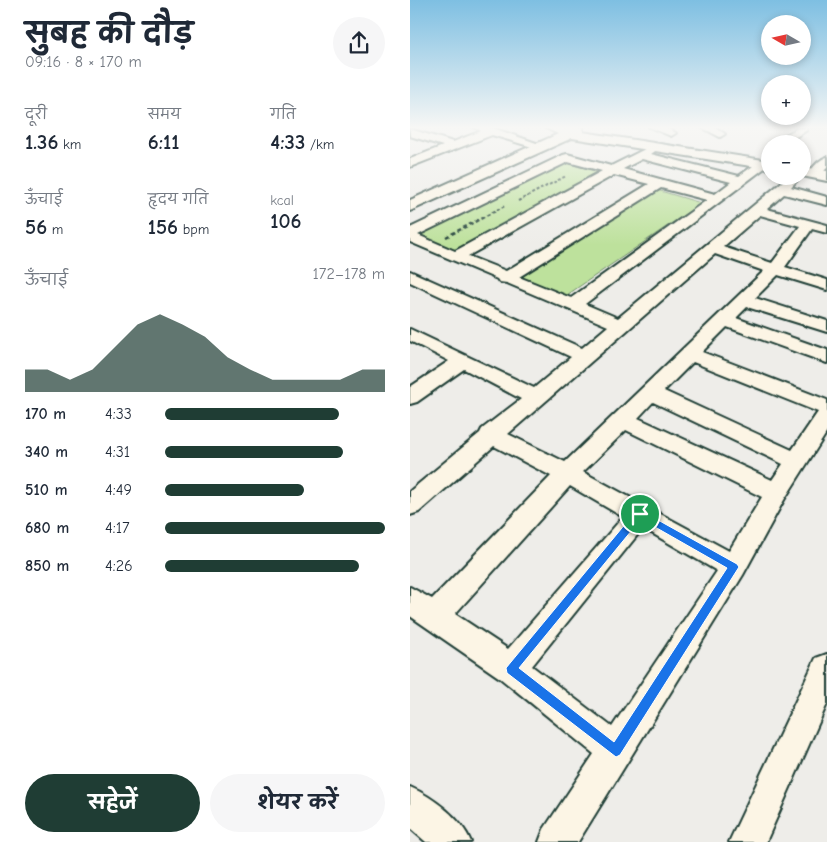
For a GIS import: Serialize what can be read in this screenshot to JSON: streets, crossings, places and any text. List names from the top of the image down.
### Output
{
  "north": "left",
  "page": {
    "heading": ["सुबह की दौड़", "09:16 · 8 × 170 m"],
    "map_buttons": ["+", "−"],
    "stats": [
      ["दूरी", "1.36 km"],
      ["समय", "6:11"],
      ["गति", "4:33 /km"],
      ["ऊँचाई", "56 m"],
      ["हृदय गति", "156 bpm"],
      ["kcal", "106"]
    ],
    "chart": ["ऊँचाई", "172–178 m"],
    "list": [
      {
        "name": "170 m",
        "note": "4:33"
      },
      {
        "name": "340 m",
        "note": "4:31"
      },
      {
        "name": "510 m",
        "note": "4:49"
      },
      {
        "name": "680 m",
        "note": "4:17"
      },
      {
        "name": "850 m",
        "note": "4:26"
      }
    ],
    "buttons": ["सहेजें", "शेयर करें"]
  }
}
